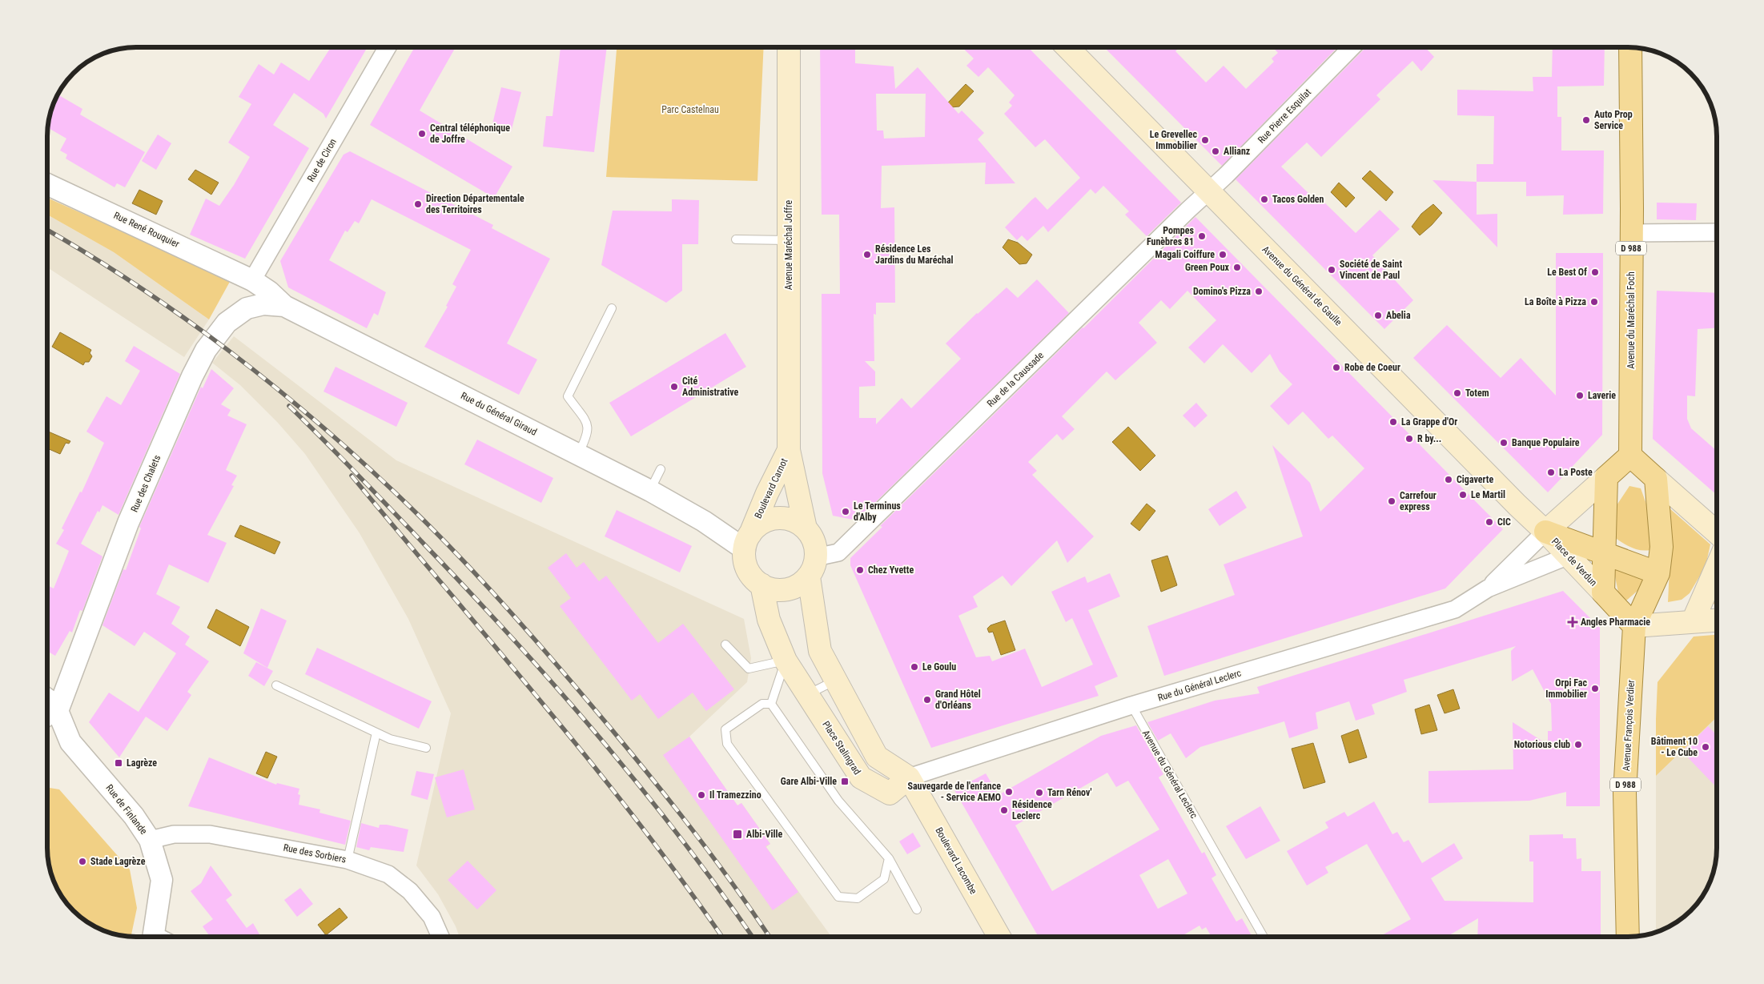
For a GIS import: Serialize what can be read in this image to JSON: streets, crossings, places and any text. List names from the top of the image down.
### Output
{
  "streets": {
    "main road": [
      "Avenue Maréchal Joffre",
      "D 988",
      "Avenue du Général de Gaulle",
      "Avenue du Maréchal Foch",
      "Boulevard Carnot",
      "Place de Verdun",
      "Avenue François Verdier",
      "Place Stalingrad",
      "Boulevard Lacombe"
    ],
    "street": [
      "Rue Pierre Esquilat",
      "Rue de Ciron",
      "Rue René Rouquier",
      "Rue de la Caussade",
      "Rue du Général Giraud",
      "Rue des Chalets",
      "Rue du Général Leclerc",
      "Rue de Finlande",
      "Rue des Sorbiers"
    ],
    "lane": ["Avenue du Général Leclerc"]
  },
  "crossings": [
    ["Rue Pierre Esquilat", "Avenue du Général de Gaulle"],
    ["Rue Pierre Esquilat", "Rue de la Caussade"],
    ["Rue de Ciron", "Rue René Rouquier"],
    ["Rue de Ciron", "Rue du Général Giraud"],
    ["Rue René Rouquier", "Rue du Général Giraud"],
    ["Avenue Maréchal Joffre", "Boulevard Carnot"],
    ["Avenue du Général de Gaulle", "Rue de la Caussade"],
    ["Avenue du Général de Gaulle", "Place de Verdun"],
    ["Avenue du Maréchal Foch", "Place de Verdun"],
    ["Rue de la Caussade", "Rue du Général Giraud"],
    ["Rue de la Caussade", "Boulevard Carnot"],
    ["Rue de la Caussade", "Place Stalingrad"],
    ["Rue du Général Giraud", "Rue des Chalets"],
    ["Rue du Général Giraud", "Boulevard Carnot"],
    ["Rue du Général Giraud", "Place Stalingrad"],
    ["Rue des Chalets", "Rue de Finlande"],
    ["Boulevard Carnot", "Place Stalingrad"],
    ["Place de Verdun", "Avenue François Verdier"],
    ["Rue du Général Leclerc", "Place Stalingrad"],
    ["Rue du Général Leclerc", "Avenue du Général Leclerc"],
    ["Rue du Général Leclerc", "Boulevard Lacombe"],
    ["Place Stalingrad", "Boulevard Lacombe"],
    ["Rue de Finlande", "Rue des Sorbiers"]
  ],
  "parks": ["Parc Castelnau"],
  "places": {
    "other": [
      "Auto Prop Service",
      "Central téléphonique de Joffre",
      "Le Grevellec Immobilier",
      "Allianz",
      "Tacos Golden",
      "Direction Départementale des Territoires",
      "Pompes Funèbres 81",
      "Résidence Les Jardins du Maréchal",
      "Magali Coiffure",
      "Green Poux",
      "Société de Saint Vincent de Paul",
      "Le Best Of",
      "Domino's Pizza",
      "La Boîte à Pizza",
      "Abelia",
      "Robe de Coeur",
      "Cité Administrative",
      "Totem",
      "Laverie",
      "La Grappe d'Or",
      "R by...",
      "Banque Populaire",
      "La Poste",
      "Cigaverte",
      "Le Martil",
      "Carrefour express",
      "Le Terminus d'Alby",
      "CIC",
      "Chez Yvette",
      "Le Goulu",
      "Orpi Fac Immobilier",
      "Grand Hôtel d'Orléans",
      "Notorious club",
      "Bâtiment 10 - Le Cube",
      "Sauvegarde de l'enfance - Service AEMO",
      "Tarn Rénov'",
      "Il Tramezzino",
      "Résidence Leclerc",
      "Stade Lagrèze"
    ],
    "health": ["Angles Pharmacie"],
    "transit": ["Lagrèze", "Gare Albi-Ville", "Albi-Ville"]
  }
}
